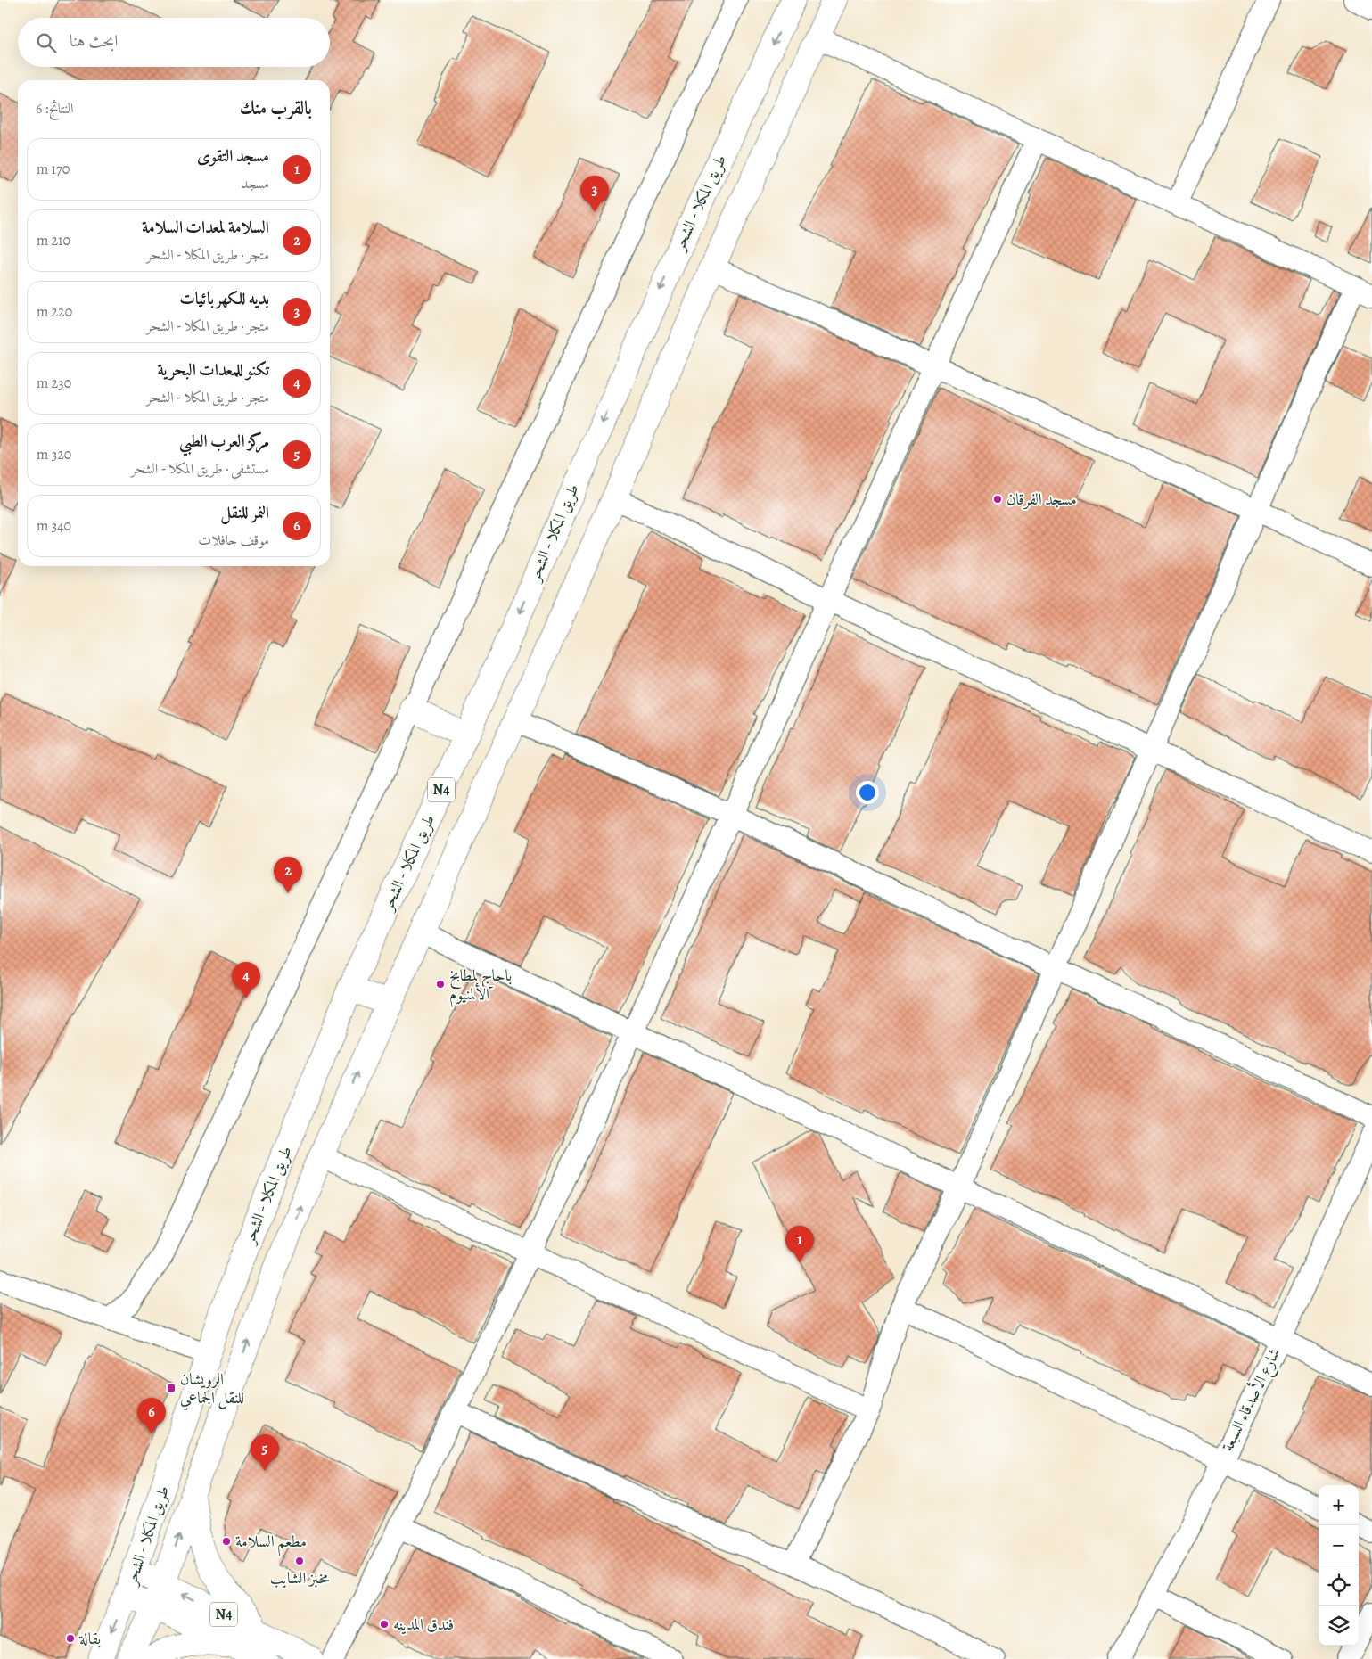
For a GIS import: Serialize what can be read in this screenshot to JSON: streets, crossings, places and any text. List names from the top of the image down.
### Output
{
  "streets": {
    "main road": ["طريق المكلا - الشحر", "N4"],
    "street": ["شارع الأصدقاء السبعة"]
  },
  "crossings": [
    ["طريق المكلا - الشحر", "N4"]
  ],
  "places": {
    "other": [
      "مسجد الفرقان",
      "باحاج لمطابخ الألمنيوم",
      "مطعم السلامة",
      "مخبز الشايب",
      "فندق المدينه",
      "بقالة"
    ],
    "transit": ["الرويشان للنقل الجماعي"]
  },
  "page": {
    "search": "ابحث هنا",
    "heading": ["بالقرب منك", "النتائج: 6"],
    "list": [
      {
        "mark": "1",
        "name": "مسجد التقوى",
        "note": "مسجد",
        "value": "170 m"
      },
      {
        "mark": "2",
        "name": "السلامة لمعدات السلامة",
        "note": "متجر · طريق المكلا - الشحر",
        "value": "210 m"
      },
      {
        "mark": "3",
        "name": "بديه للكهربائيات",
        "note": "متجر · طريق المكلا - الشحر",
        "value": "220 m"
      },
      {
        "mark": "4",
        "name": "تكنو للمعدات البحرية",
        "note": "متجر · طريق المكلا - الشحر",
        "value": "230 m"
      },
      {
        "mark": "5",
        "name": "مركز العرب الطبي",
        "note": "مستشفى · طريق المكلا - الشحر",
        "value": "320 m"
      },
      {
        "mark": "6",
        "name": "النمر للنقل",
        "note": "موقف حافلات",
        "value": "340 m"
      }
    ],
    "pins": [
      "3",
      "2",
      "4",
      "1",
      "6",
      "5"
    ],
    "map_buttons": ["+", "−"]
  }
}
